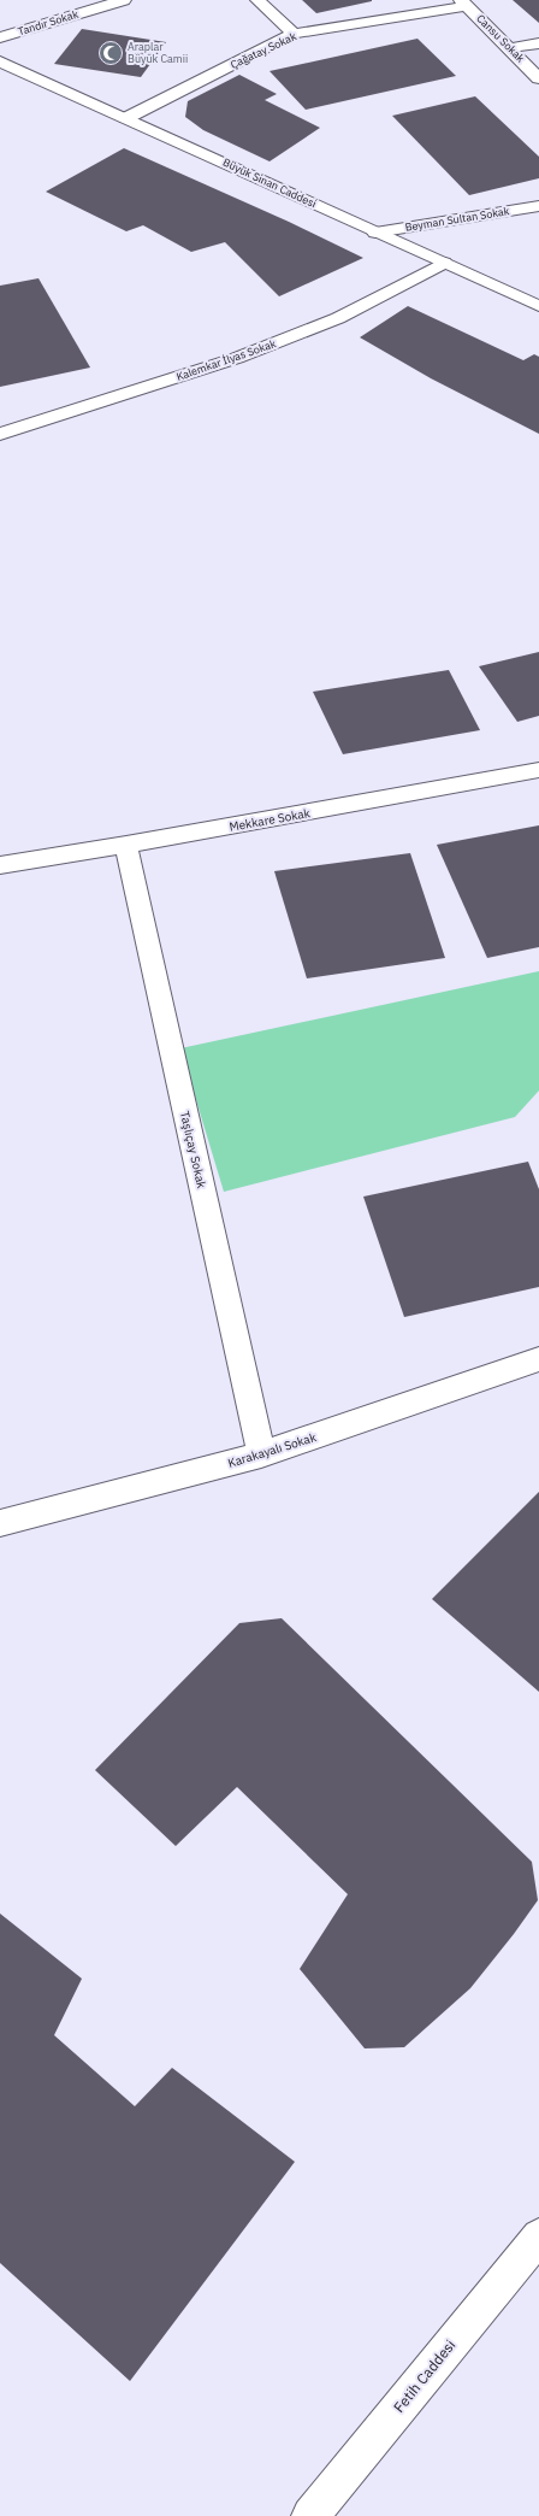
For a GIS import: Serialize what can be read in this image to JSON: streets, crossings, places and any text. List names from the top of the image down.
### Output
{
  "streets": {
    "street": [
      "Tandır Sokak",
      "Cansu Sokak",
      "Çağatay Sokak",
      "Büyük Sinan Caddesi",
      "Beyman Sultan Sokak",
      "Kalemkar İlyas Sokak",
      "Mekkare Sokak",
      "Taşlıçay Sokak",
      "Karakayalı Sokak",
      "Fetih Caddesi"
    ]
  },
  "crossings": [
    ["Cansu Sokak", "Çağatay Sokak"],
    ["Çağatay Sokak", "Büyük Sinan Caddesi"],
    ["Büyük Sinan Caddesi", "Beyman Sultan Sokak"],
    ["Büyük Sinan Caddesi", "Kalemkar İlyas Sokak"],
    ["Mekkare Sokak", "Taşlıçay Sokak"],
    ["Taşlıçay Sokak", "Karakayalı Sokak"]
  ],
  "places": {
    "mosque": ["Araplar Büyük Camii"]
  }
}
